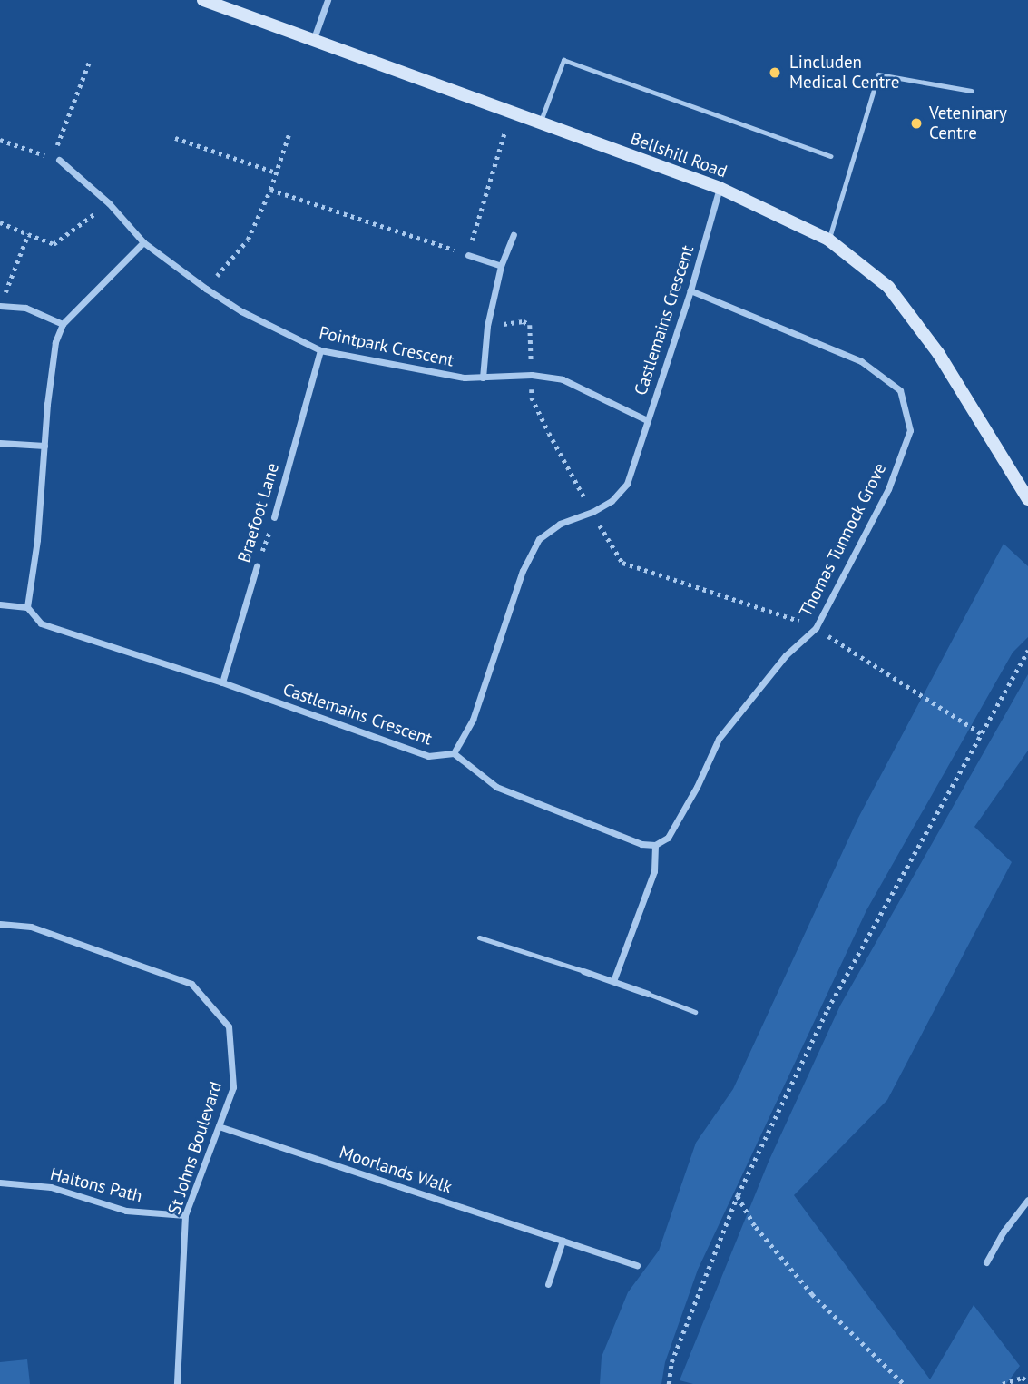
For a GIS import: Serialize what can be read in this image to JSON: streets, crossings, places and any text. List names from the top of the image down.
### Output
{
  "streets": {
    "main road": ["Bellshill Road"],
    "street": [
      "Castlemains Crescent",
      "Pointpark Crescent",
      "Braefoot Lane",
      "Thomas Tunnock Grove",
      "St Johns Boulevard",
      "Moorlands Walk",
      "Haltons Path"
    ]
  },
  "crossings": [
    ["Bellshill Road", "Castlemains Crescent"],
    ["Castlemains Crescent", "Pointpark Crescent"],
    ["Castlemains Crescent", "Braefoot Lane"],
    ["Castlemains Crescent", "Thomas Tunnock Grove"],
    ["Pointpark Crescent", "Braefoot Lane"],
    ["St Johns Boulevard", "Moorlands Walk"],
    ["St Johns Boulevard", "Haltons Path"]
  ],
  "places": ["Lincluden Medical Centre", "Veteninary Centre"]
}
